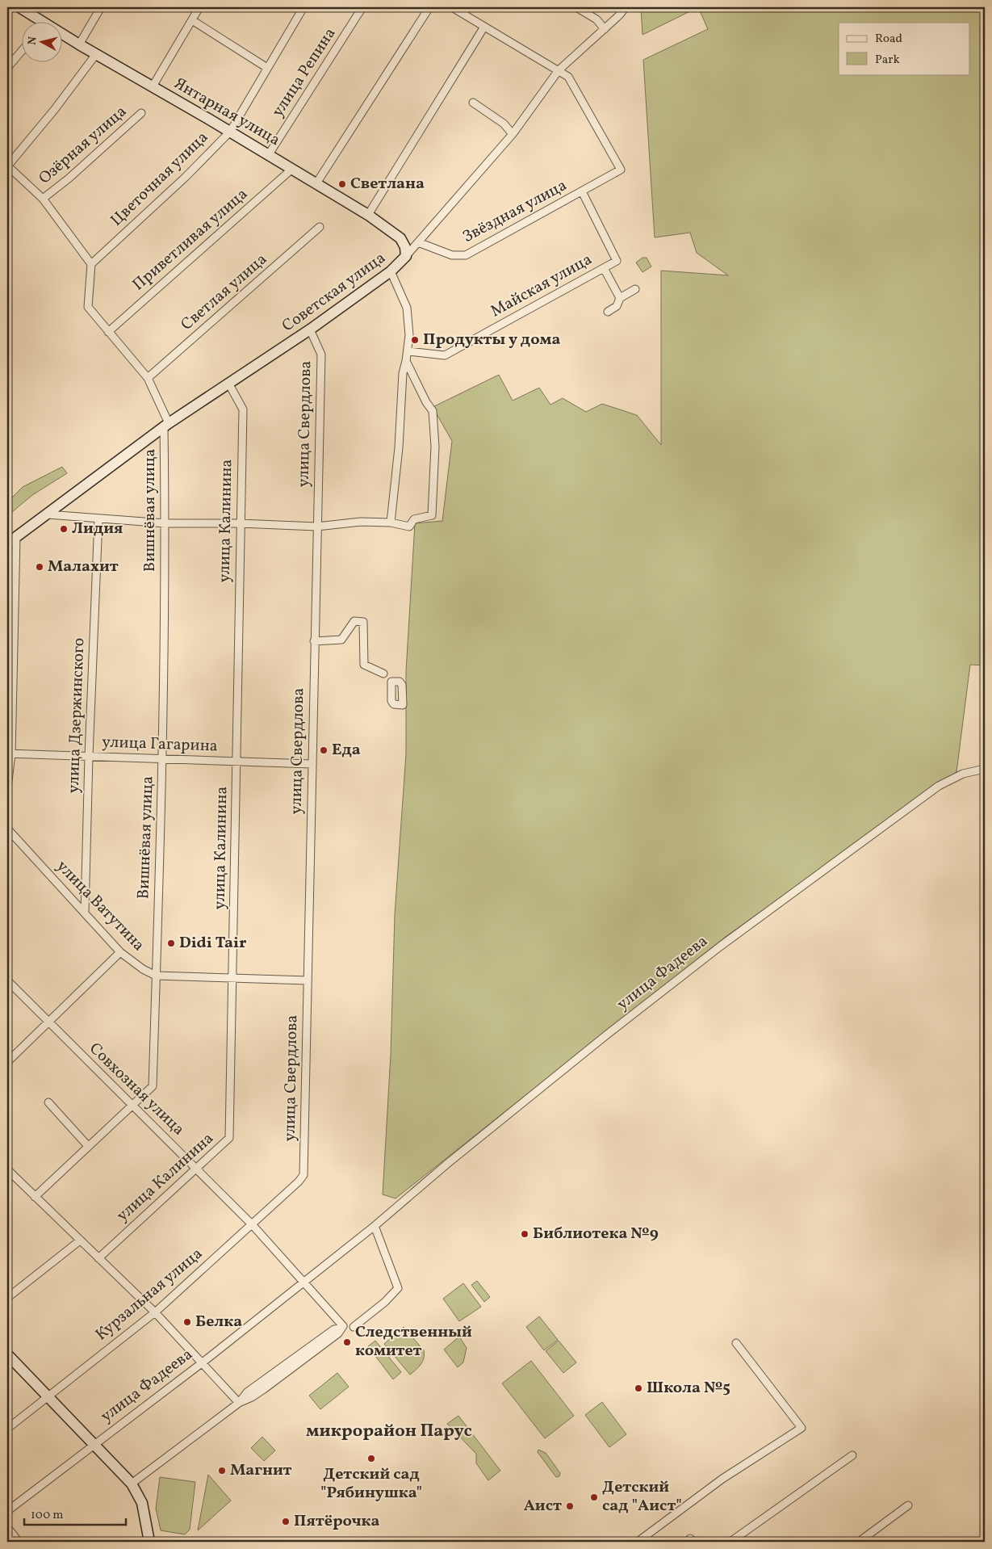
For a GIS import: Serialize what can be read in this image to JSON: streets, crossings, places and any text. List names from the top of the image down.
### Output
{
  "streets": {
    "street": [
      "улица Репина",
      "Янтарная улица",
      "Озёрная улица",
      "Цветочная улица",
      "Звёздная улица",
      "Приветливая улица",
      "Майская улица",
      "Светлая улица",
      "Советская улица",
      "улица Свердлова",
      "Вишнёвая улица",
      "улица Калинина",
      "улица Дзержинского",
      "улица Гагарина",
      "улица Ватутина",
      "улица Фадеева",
      "Совхозная улица",
      "Курзальная улица"
    ]
  },
  "crossings": [
    ["улица Репина", "Янтарная улица"],
    ["Янтарная улица", "Цветочная улица"],
    ["Янтарная улица", "Приветливая улица"],
    ["Янтарная улица", "Советская улица"],
    ["Звёздная улица", "Майская улица"],
    ["Звёздная улица", "Советская улица"],
    ["Советская улица", "улица Свердлова"],
    ["Советская улица", "Вишнёвая улица"],
    ["Советская улица", "улица Калинина"],
    ["улица Свердлова", "улица Гагарина"],
    ["улица Свердлова", "улица Ватутина"],
    ["улица Свердлова", "Курзальная улица"],
    ["Вишнёвая улица", "улица Гагарина"],
    ["Вишнёвая улица", "улица Ватутина"],
    ["Вишнёвая улица", "Совхозная улица"],
    ["улица Калинина", "улица Гагарина"],
    ["улица Калинина", "улица Ватутина"],
    ["улица Калинина", "Совхозная улица"],
    ["улица Дзержинского", "улица Гагарина"],
    ["улица Дзержинского", "улица Ватутина"],
    ["улица Фадеева", "Совхозная улица"],
    ["Совхозная улица", "Курзальная улица"]
  ],
  "districts": ["микрорайон Парус"],
  "places": [
    "Светлана",
    "Продукты у дома",
    "Лидия",
    "Малахит",
    "Еда",
    "Didi Tair",
    "Библиотека №9",
    "Белка",
    "Следственный комитет",
    "Школа №5",
    "Детский сад \"Рябинушка\"",
    "Магнит",
    "Детский сад \"Аист\"",
    "Аист",
    "Пятёрочка"
  ],
  "legend": ["Road", "Park"],
  "scale_bar": "100 m",
  "north": "left"
}
